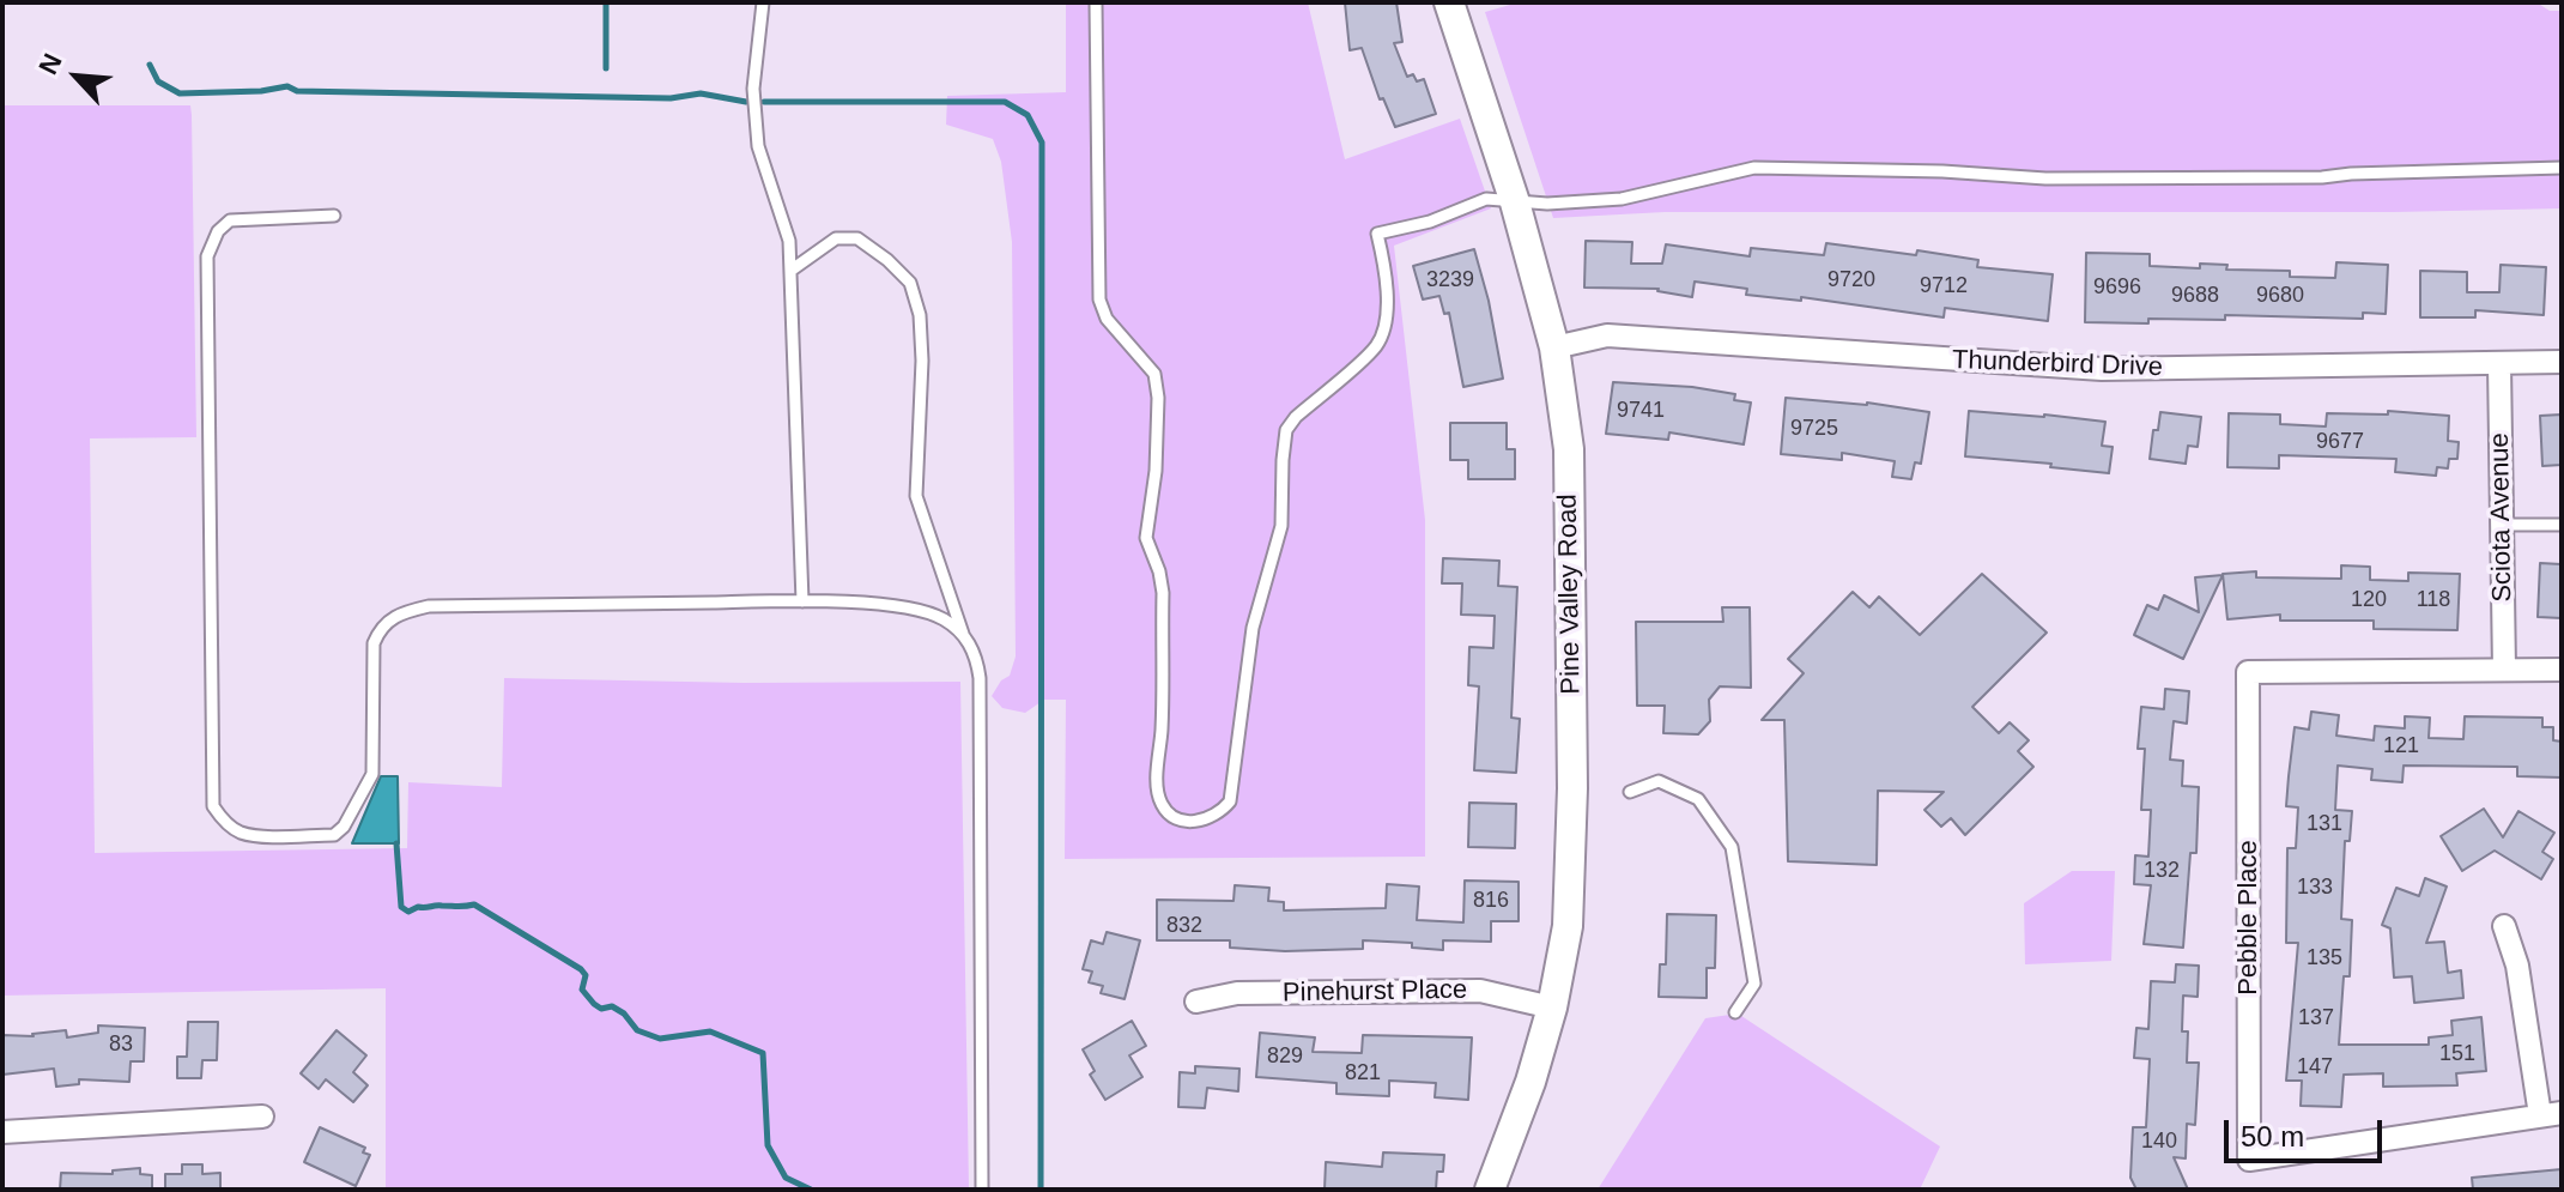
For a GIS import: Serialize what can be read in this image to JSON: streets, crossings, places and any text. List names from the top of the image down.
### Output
{
  "streets": {
    "street": [
      "Thunderbird Drive",
      "Sciota Avenue",
      "Pine Valley Road",
      "Pebble Place",
      "Pinehurst Place"
    ]
  },
  "crossings": [
    ["Thunderbird Drive", "Sciota Avenue"],
    ["Thunderbird Drive", "Pine Valley Road"],
    ["Sciota Avenue", "Pebble Place"],
    ["Pine Valley Road", "Pinehurst Place"]
  ],
  "house_numbers": [
    "3239",
    "9720",
    "9712",
    "9696",
    "9688",
    "9680",
    "9741",
    "9725",
    "9677",
    "120",
    "118",
    "121",
    "131",
    "132",
    "133",
    "816",
    "832",
    "135",
    "137",
    "83",
    "151",
    "829",
    "147",
    "821",
    "140"
  ],
  "scale_bar": "50 m",
  "north": "top left"
}
